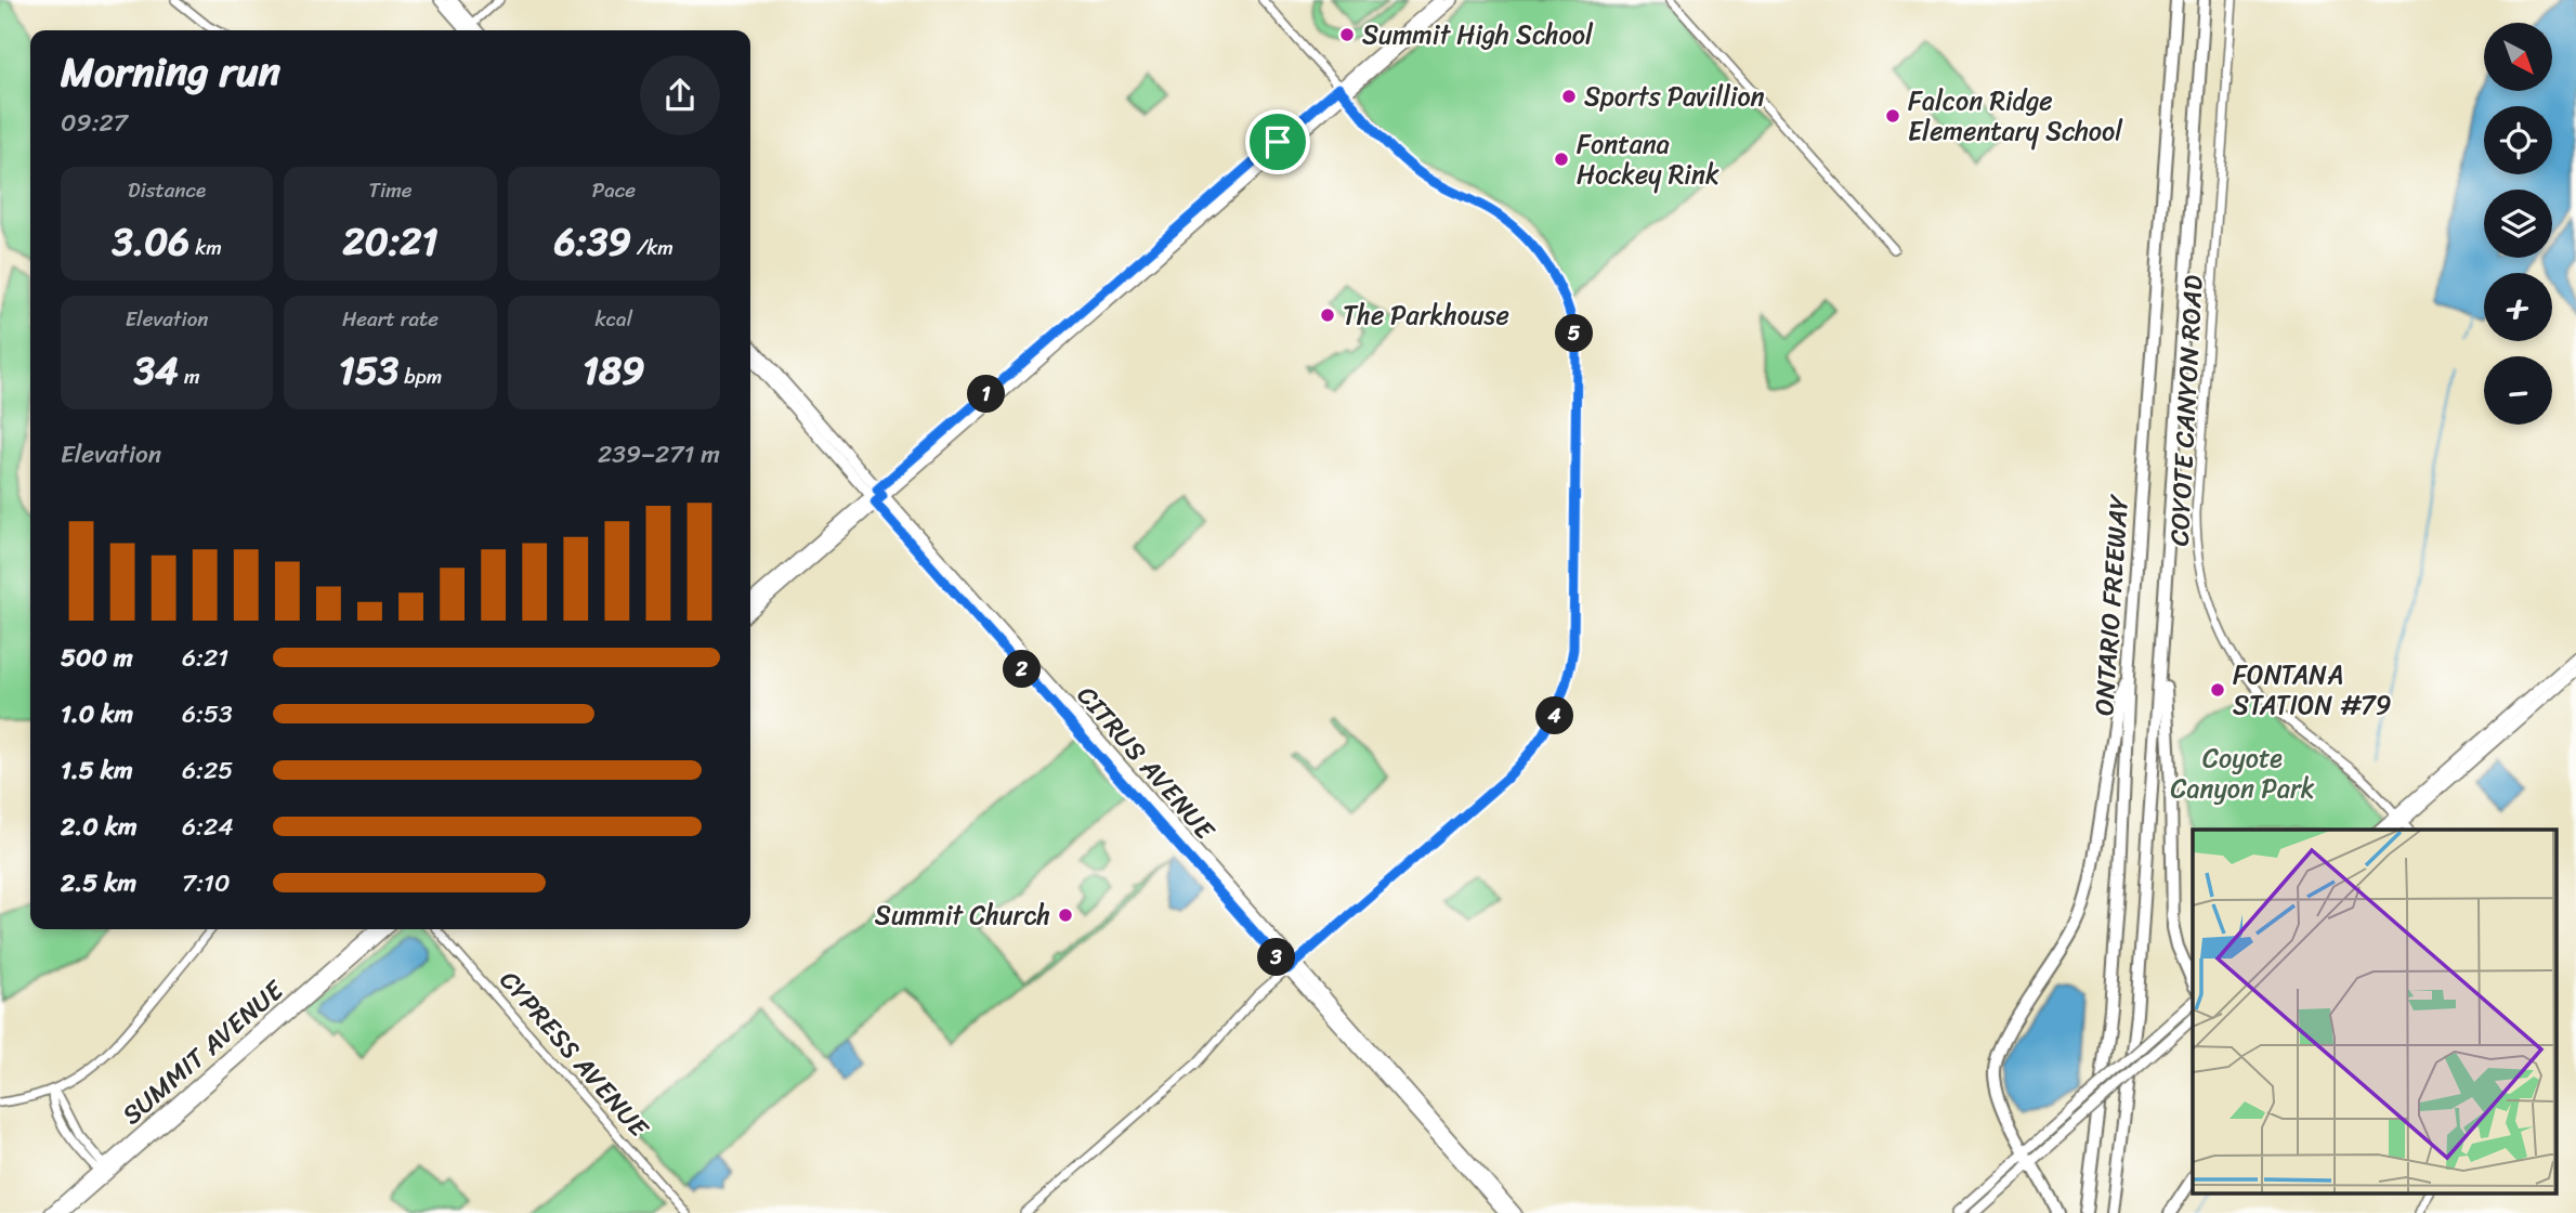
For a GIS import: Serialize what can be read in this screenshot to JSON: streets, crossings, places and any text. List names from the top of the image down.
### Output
{
  "streets": {
    "highway": ["ONTARIO FREEWAY"],
    "main road": ["CITRUS AVENUE", "SUMMIT AVENUE"],
    "street": ["COYOTE CANYON ROAD", "CYPRESS AVENUE"]
  },
  "parks": ["Coyote Canyon Park"],
  "places": [
    "Summit High School",
    "Sports Pavillion",
    "Falcon Ridge Elementary School",
    "Fontana Hockey Rink",
    "The Parkhouse",
    "FONTANA STATION #79",
    "Summit Church"
  ],
  "north": "bottom right",
  "page": {
    "map_buttons": ["+", "−"],
    "heading": ["Morning run", "09:27"],
    "stats": [
      ["Distance", "3.06 km"],
      ["Time", "20:21"],
      ["Pace", "6:39 /km"],
      ["Elevation", "34 m"],
      ["Heart rate", "153 bpm"],
      ["kcal", "189"]
    ],
    "pins": [
      "5",
      "1",
      "2",
      "4",
      "3"
    ],
    "chart": ["Elevation", "239–271 m"],
    "list": [
      {
        "name": "500 m",
        "note": "6:21"
      },
      {
        "name": "1.0 km",
        "note": "6:53"
      },
      {
        "name": "1.5 km",
        "note": "6:25"
      },
      {
        "name": "2.0 km",
        "note": "6:24"
      },
      {
        "name": "2.5 km",
        "note": "7:10"
      }
    ]
  }
}
